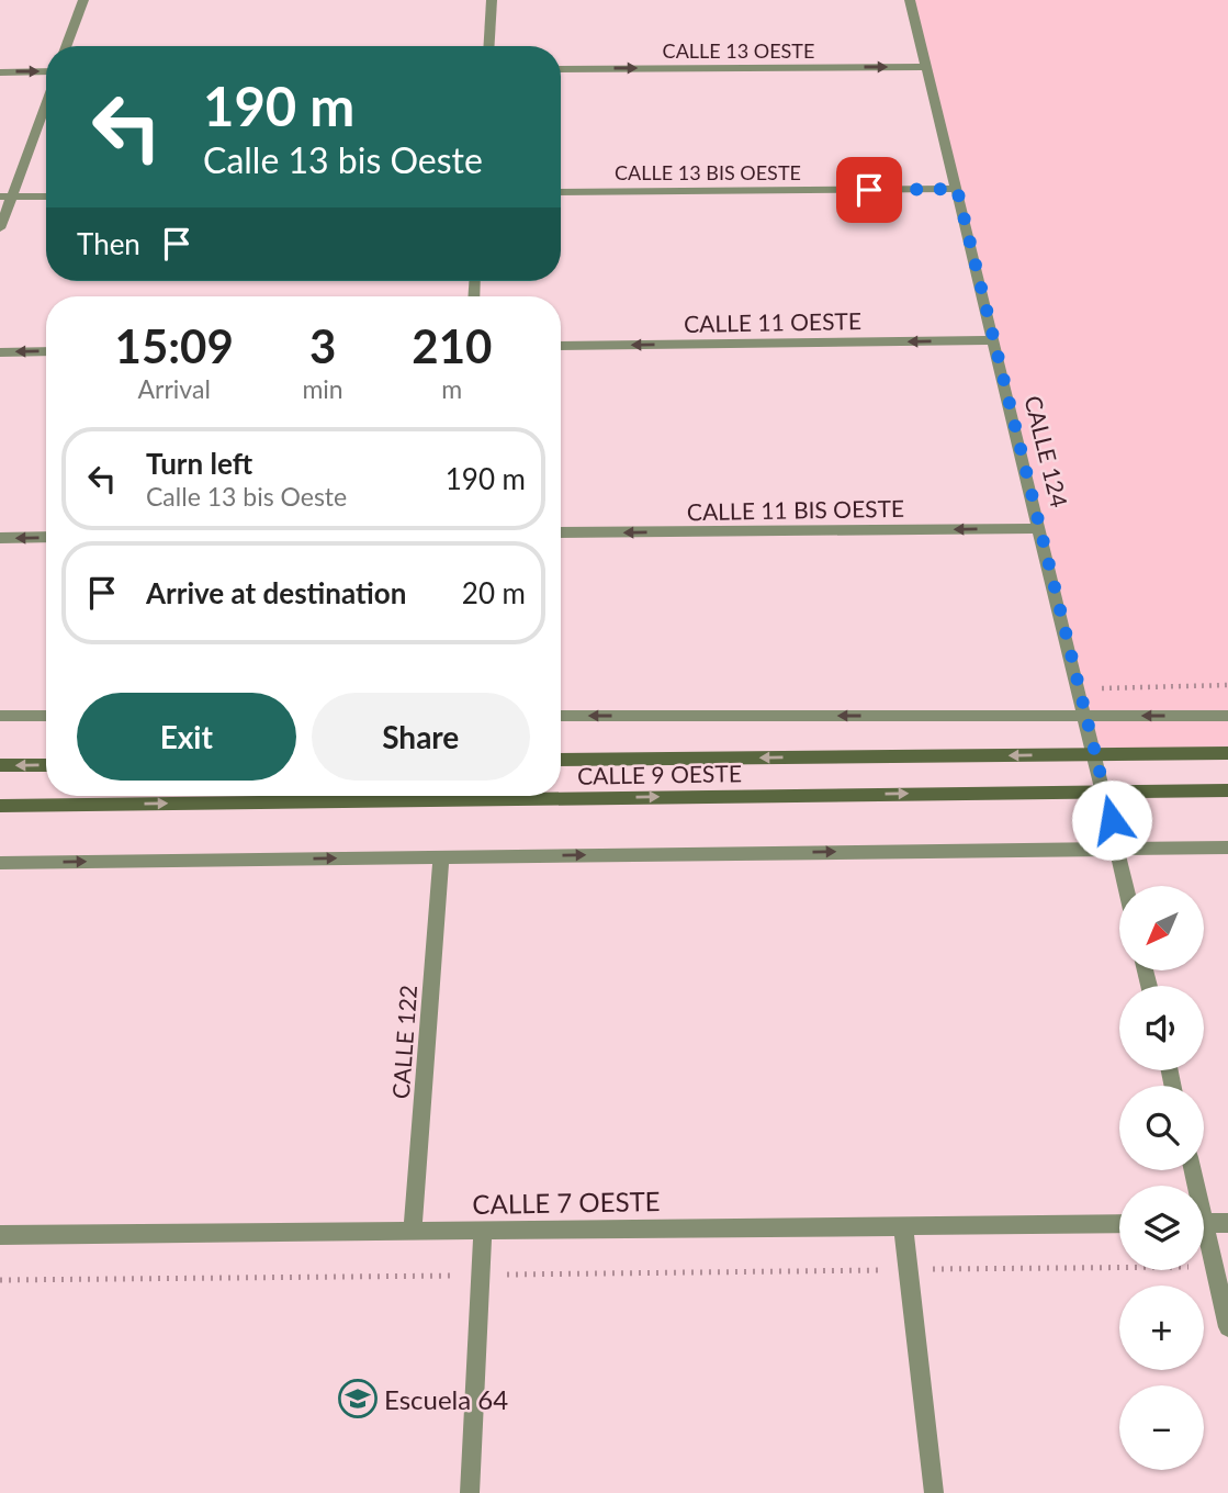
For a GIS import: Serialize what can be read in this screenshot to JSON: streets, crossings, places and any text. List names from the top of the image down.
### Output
{
  "streets": {
    "main road": ["CALLE 9 OESTE"],
    "street": [
      "CALLE 13 OESTE",
      "CALLE 13 BIS OESTE",
      "CALLE 11 OESTE",
      "CALLE 124",
      "CALLE 11 BIS OESTE",
      "CALLE 122",
      "CALLE 7 OESTE"
    ]
  },
  "crossings": [
    ["CALLE 13 OESTE", "CALLE 124"],
    ["CALLE 13 BIS OESTE", "CALLE 124"],
    ["CALLE 11 OESTE", "CALLE 124"],
    ["CALLE 124", "CALLE 11 BIS OESTE"],
    ["CALLE 124", "CALLE 9 OESTE"],
    ["CALLE 122", "CALLE 7 OESTE"]
  ],
  "one_way": ["CALLE 13 OESTE", "CALLE 11 OESTE", "CALLE 11 BIS OESTE"],
  "places": {
    "school or university": ["Escuela 64"]
  },
  "north": "bottom left",
  "page": {
    "turn": ["190 m", "Calle 13 bis Oeste"],
    "then": "Then",
    "eta": [
      "15:09",
      "Arrival",
      "3",
      "min",
      "210",
      "m"
    ],
    "list": [
      {
        "name": "Turn left",
        "note": "Calle 13 bis Oeste",
        "value": "190 m"
      },
      {
        "name": "Arrive at destination",
        "value": "20 m"
      }
    ],
    "buttons": ["Exit", "Share"],
    "map_buttons": ["+", "−"]
  }
}
